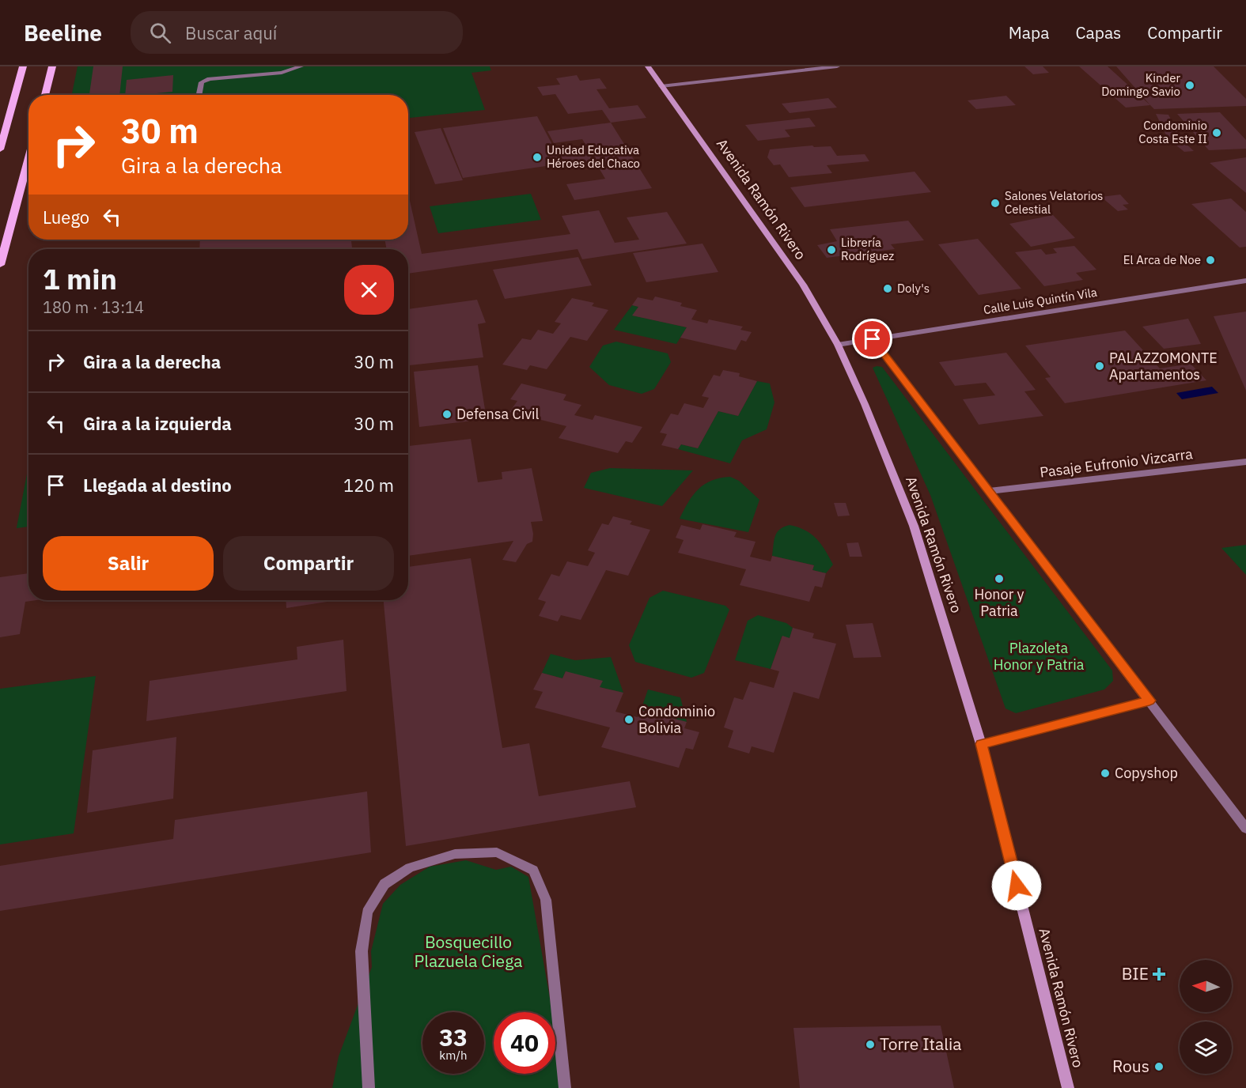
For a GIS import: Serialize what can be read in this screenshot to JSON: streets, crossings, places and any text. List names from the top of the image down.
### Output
{
  "streets": {
    "street": ["Avenida Ramón Rivero", "Calle Luis Quintín Vila", "Pasaje Eufronio Vizcarra"]
  },
  "crossings": [
    ["Avenida Ramón Rivero", "Calle Luis Quintín Vila"]
  ],
  "parks": ["Plazoleta Honor y Patria", "Bosquecillo Plazuela Ciega"],
  "places": {
    "other": [
      "Kinder Domingo Savio",
      "Condominio Costa Este II",
      "Unidad Educativa Héroes del Chaco",
      "Salones Velatorios Celestial",
      "Librería Rodríguez",
      "El Arca de Noe",
      "Doly's",
      "PALAZZOMONTE Apartamentos",
      "Defensa Civil",
      "Honor y Patria",
      "Condominio Bolivia",
      "Copyshop",
      "Torre Italia",
      "Rous"
    ],
    "health": ["BIE"]
  },
  "north": "left",
  "page": {
    "header": "Beeline",
    "search": "Buscar aquí",
    "nav": ["Mapa", "Capas", "Compartir"],
    "turn": ["30 m", "Gira a la derecha"],
    "then": "Luego",
    "heading": ["1 min", "180 m · 13:14"],
    "list": [
      {
        "name": "Gira a la derecha",
        "value": "30 m"
      },
      {
        "name": "Gira a la izquierda",
        "value": "30 m"
      },
      {
        "name": "Llegada al destino",
        "value": "120 m"
      }
    ],
    "buttons": ["Salir", "Compartir"],
    "speed": "33 km/h",
    "limit": "40"
  }
}
